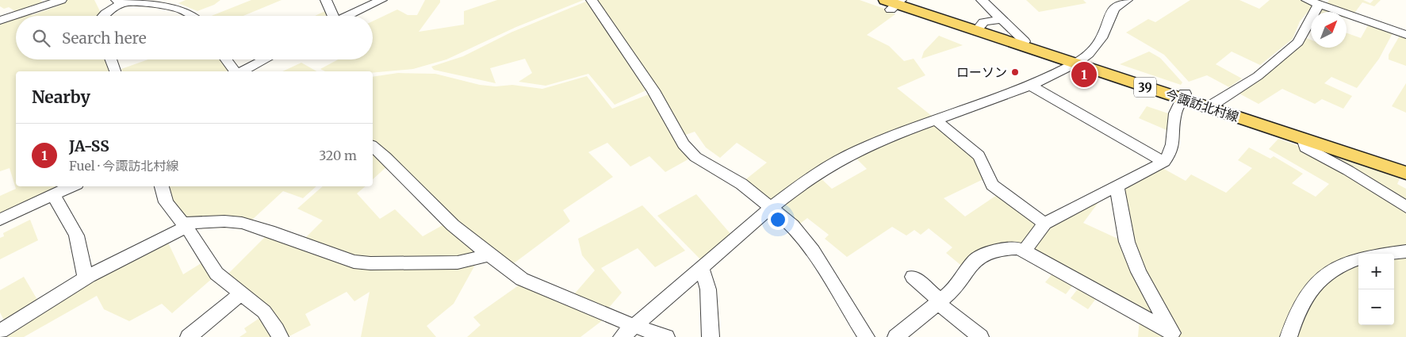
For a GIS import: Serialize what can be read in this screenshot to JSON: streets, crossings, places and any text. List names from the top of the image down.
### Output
{
  "streets": {
    "main road": ["39", "今諏訪北村線"]
  },
  "places": ["ローソン"],
  "north": "top right",
  "page": {
    "search": "Search here",
    "pins": "1",
    "heading": "Nearby",
    "list": [
      {
        "mark": "1",
        "name": "JA-SS",
        "note": "Fuel · 今諏訪北村線",
        "value": "320 m"
      }
    ],
    "map_buttons": ["+", "−"]
  }
}
